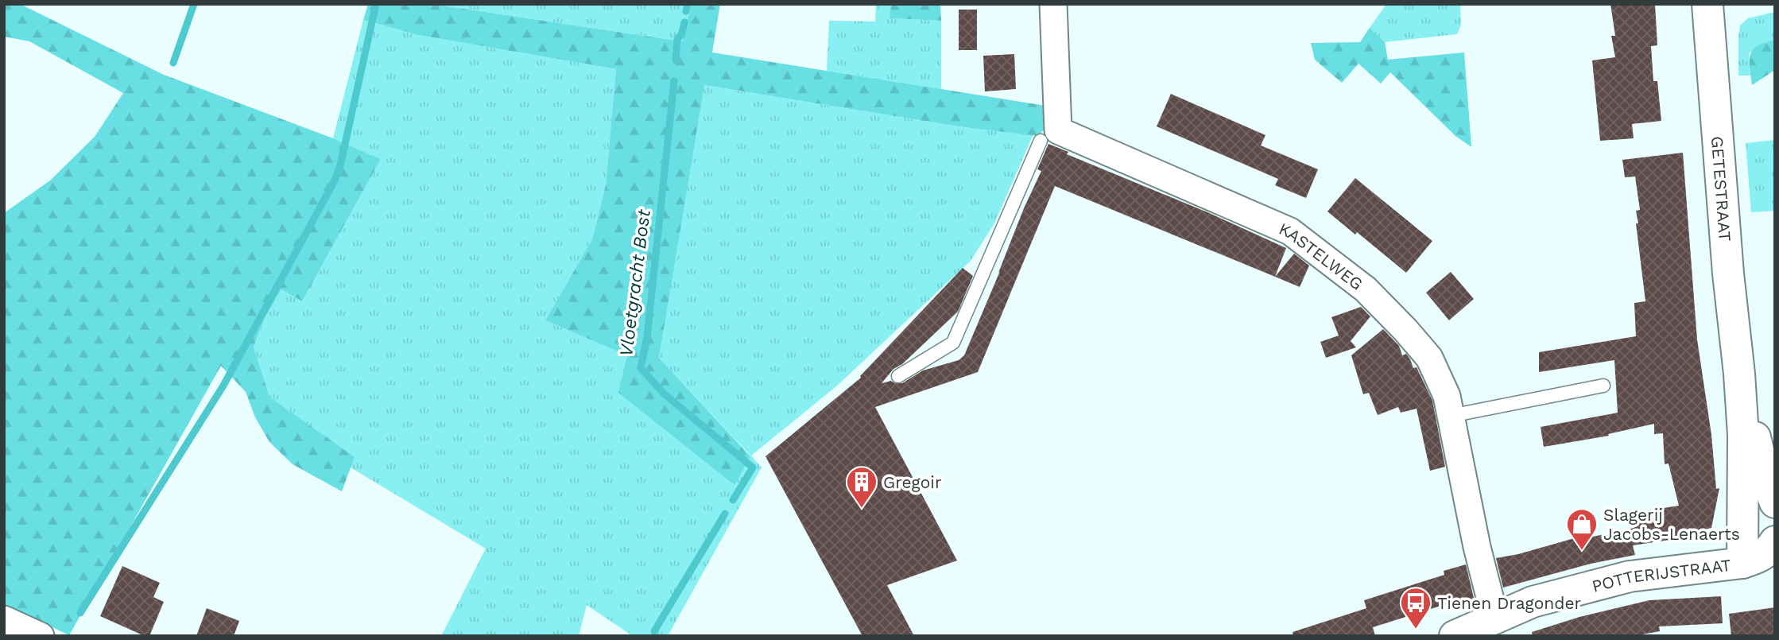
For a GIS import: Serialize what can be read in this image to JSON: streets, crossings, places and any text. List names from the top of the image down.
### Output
{
  "streets": {
    "street": ["GETESTRAAT", "KASTELWEG", "POTTERIJSTRAAT"]
  },
  "crossings": [
    ["GETESTRAAT", "POTTERIJSTRAAT"],
    ["KASTELWEG", "POTTERIJSTRAAT"]
  ],
  "water": ["Vloetgracht Bost"],
  "places": {
    "building": ["Gregoir"],
    "shop": ["Slagerij Jacobs-Lenaerts"],
    "bus stop": ["Tienen Dragonder"]
  }
}
